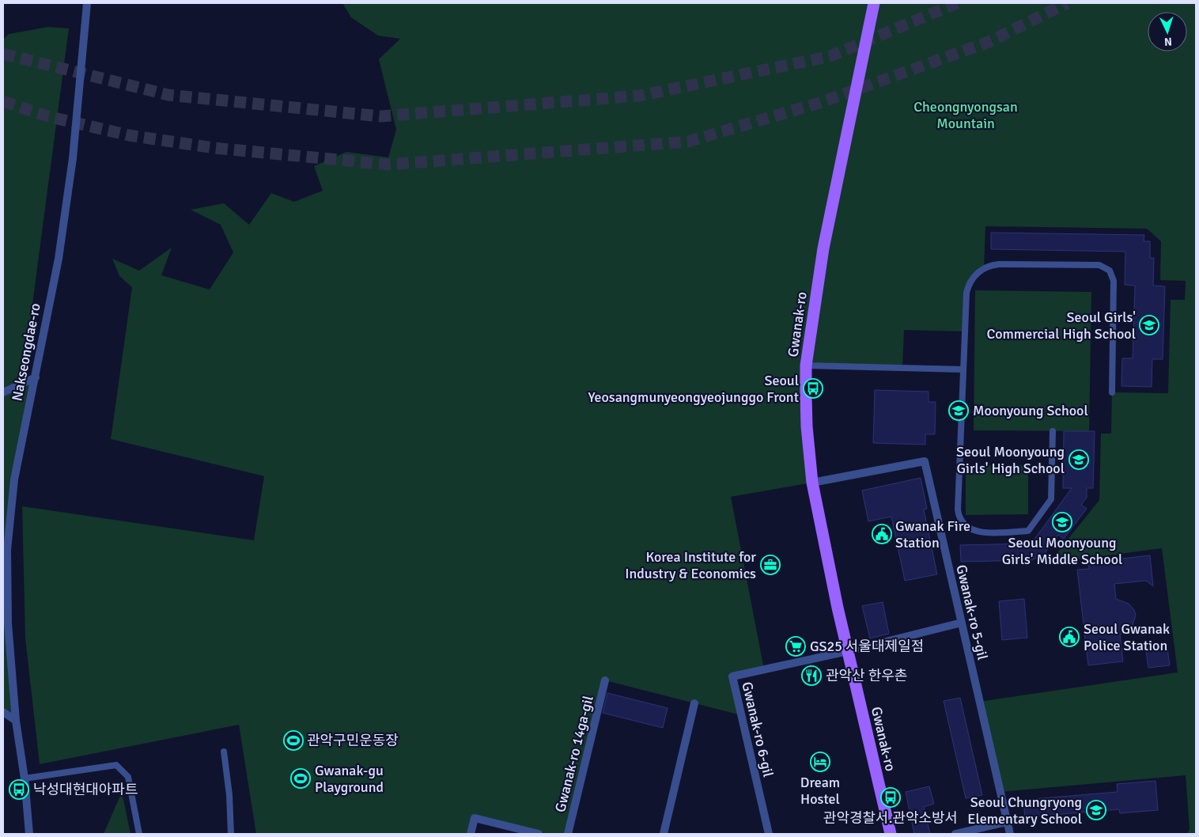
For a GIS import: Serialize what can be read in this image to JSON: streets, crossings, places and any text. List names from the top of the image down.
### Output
{
  "streets": {
    "main road": ["Gwanak-ro"],
    "street": [
      "Nakseongdae-ro",
      "Gwanak-ro 5-gil",
      "Gwanak-ro 6-gil",
      "Gwanak-ro 14ga-gil"
    ]
  },
  "crossings": [
    ["Gwanak-ro", "Gwanak-ro 5-gil"],
    ["Gwanak-ro", "Gwanak-ro 6-gil"]
  ],
  "parks": ["Cheongnyongsan Mountain"],
  "places": {
    "school or university": [
      "Seoul Girls' Commercial High School",
      "Moonyoung School",
      "Seoul Moonyoung Girls' High School",
      "Seoul Moonyoung Girls' Middle School",
      "Seoul Chungryong Elementary School"
    ],
    "bus stop": ["Seoul Yeosangmunyeongyeojunggo Front", "낙성대현대아파트", "관악경찰서.관악소방서"],
    "public building": ["Gwanak Fire Station", "Seoul Gwanak Police Station"],
    "office": ["Korea Institute for Industry & Economics"],
    "supermarket": ["GS25 서울대제일점"],
    "restaurant": ["관악산 한우촌"],
    "sports": ["관악구민운동장", "Gwanak-gu Playground"],
    "hotel": ["Dream Hostel"]
  },
  "north": "bottom"
}
